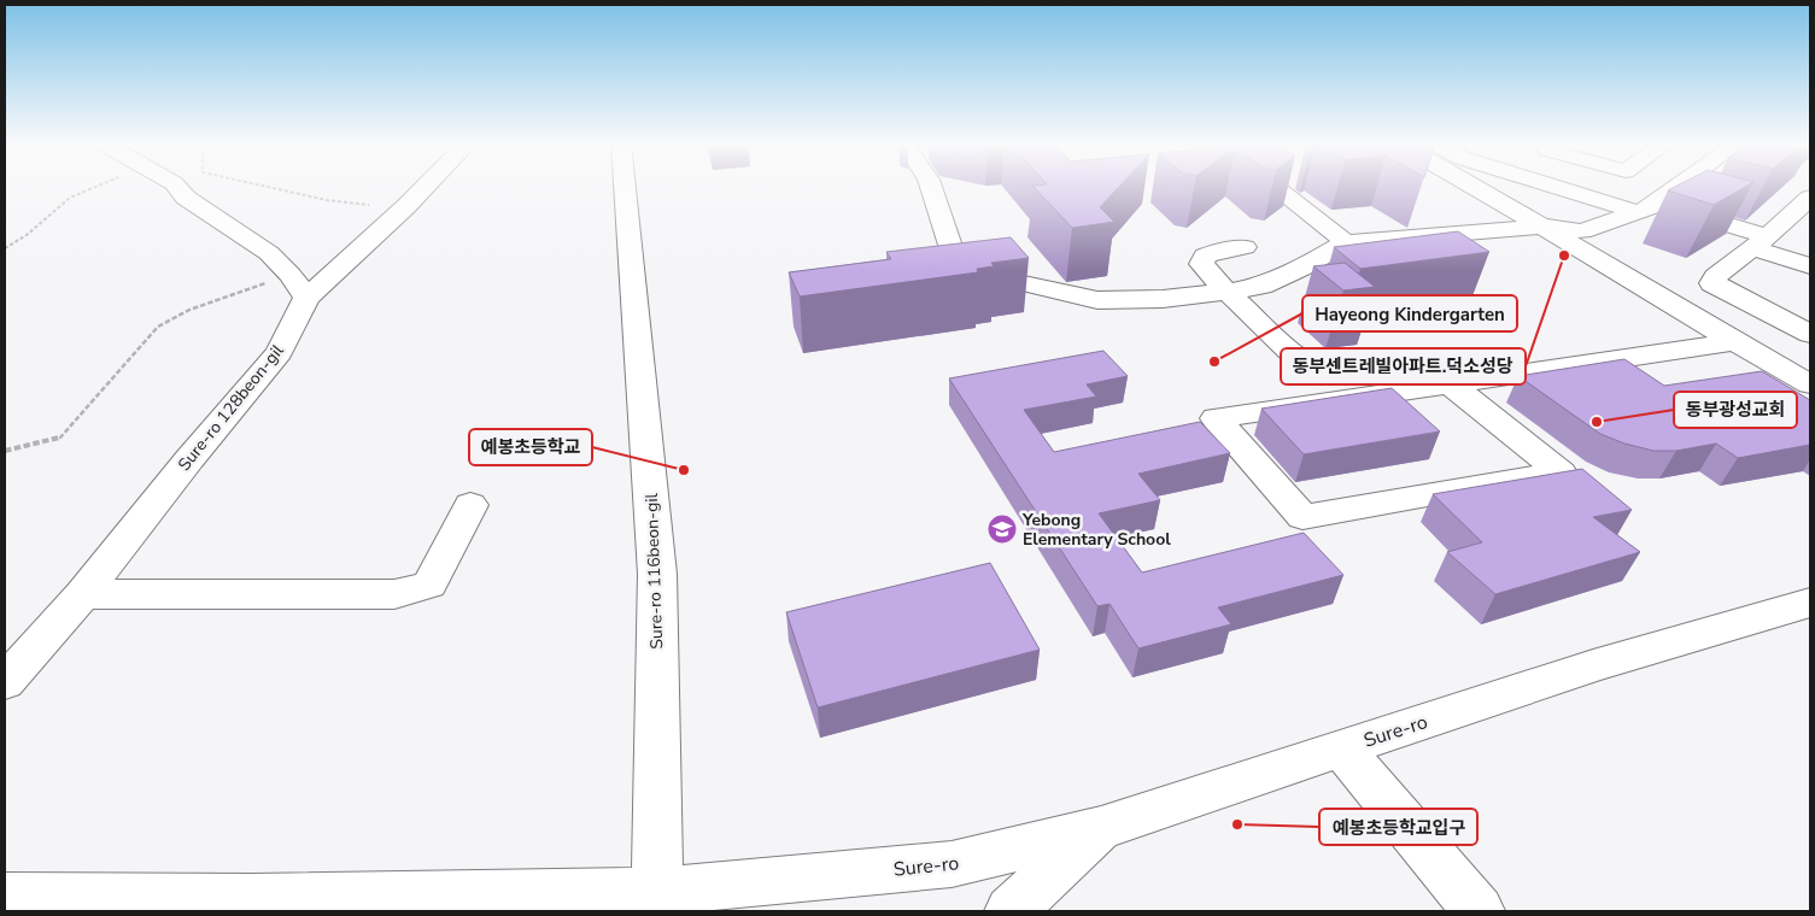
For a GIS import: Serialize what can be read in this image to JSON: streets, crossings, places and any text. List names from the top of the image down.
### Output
{
  "streets": {
    "street": ["Sure-ro 128beon-gil", "Sure-ro 116beon-gil", "Sure-ro"]
  },
  "crossings": [
    ["Sure-ro 116beon-gil", "Sure-ro"]
  ],
  "places": {
    "other": [
      "동부센트레빌아파트.덕소성당",
      "Hayeong Kindergarten",
      "동부광성교회",
      "예봉초등학교",
      "예봉초등학교입구"
    ],
    "school or university": ["Yebong Elementary School"]
  }
}
